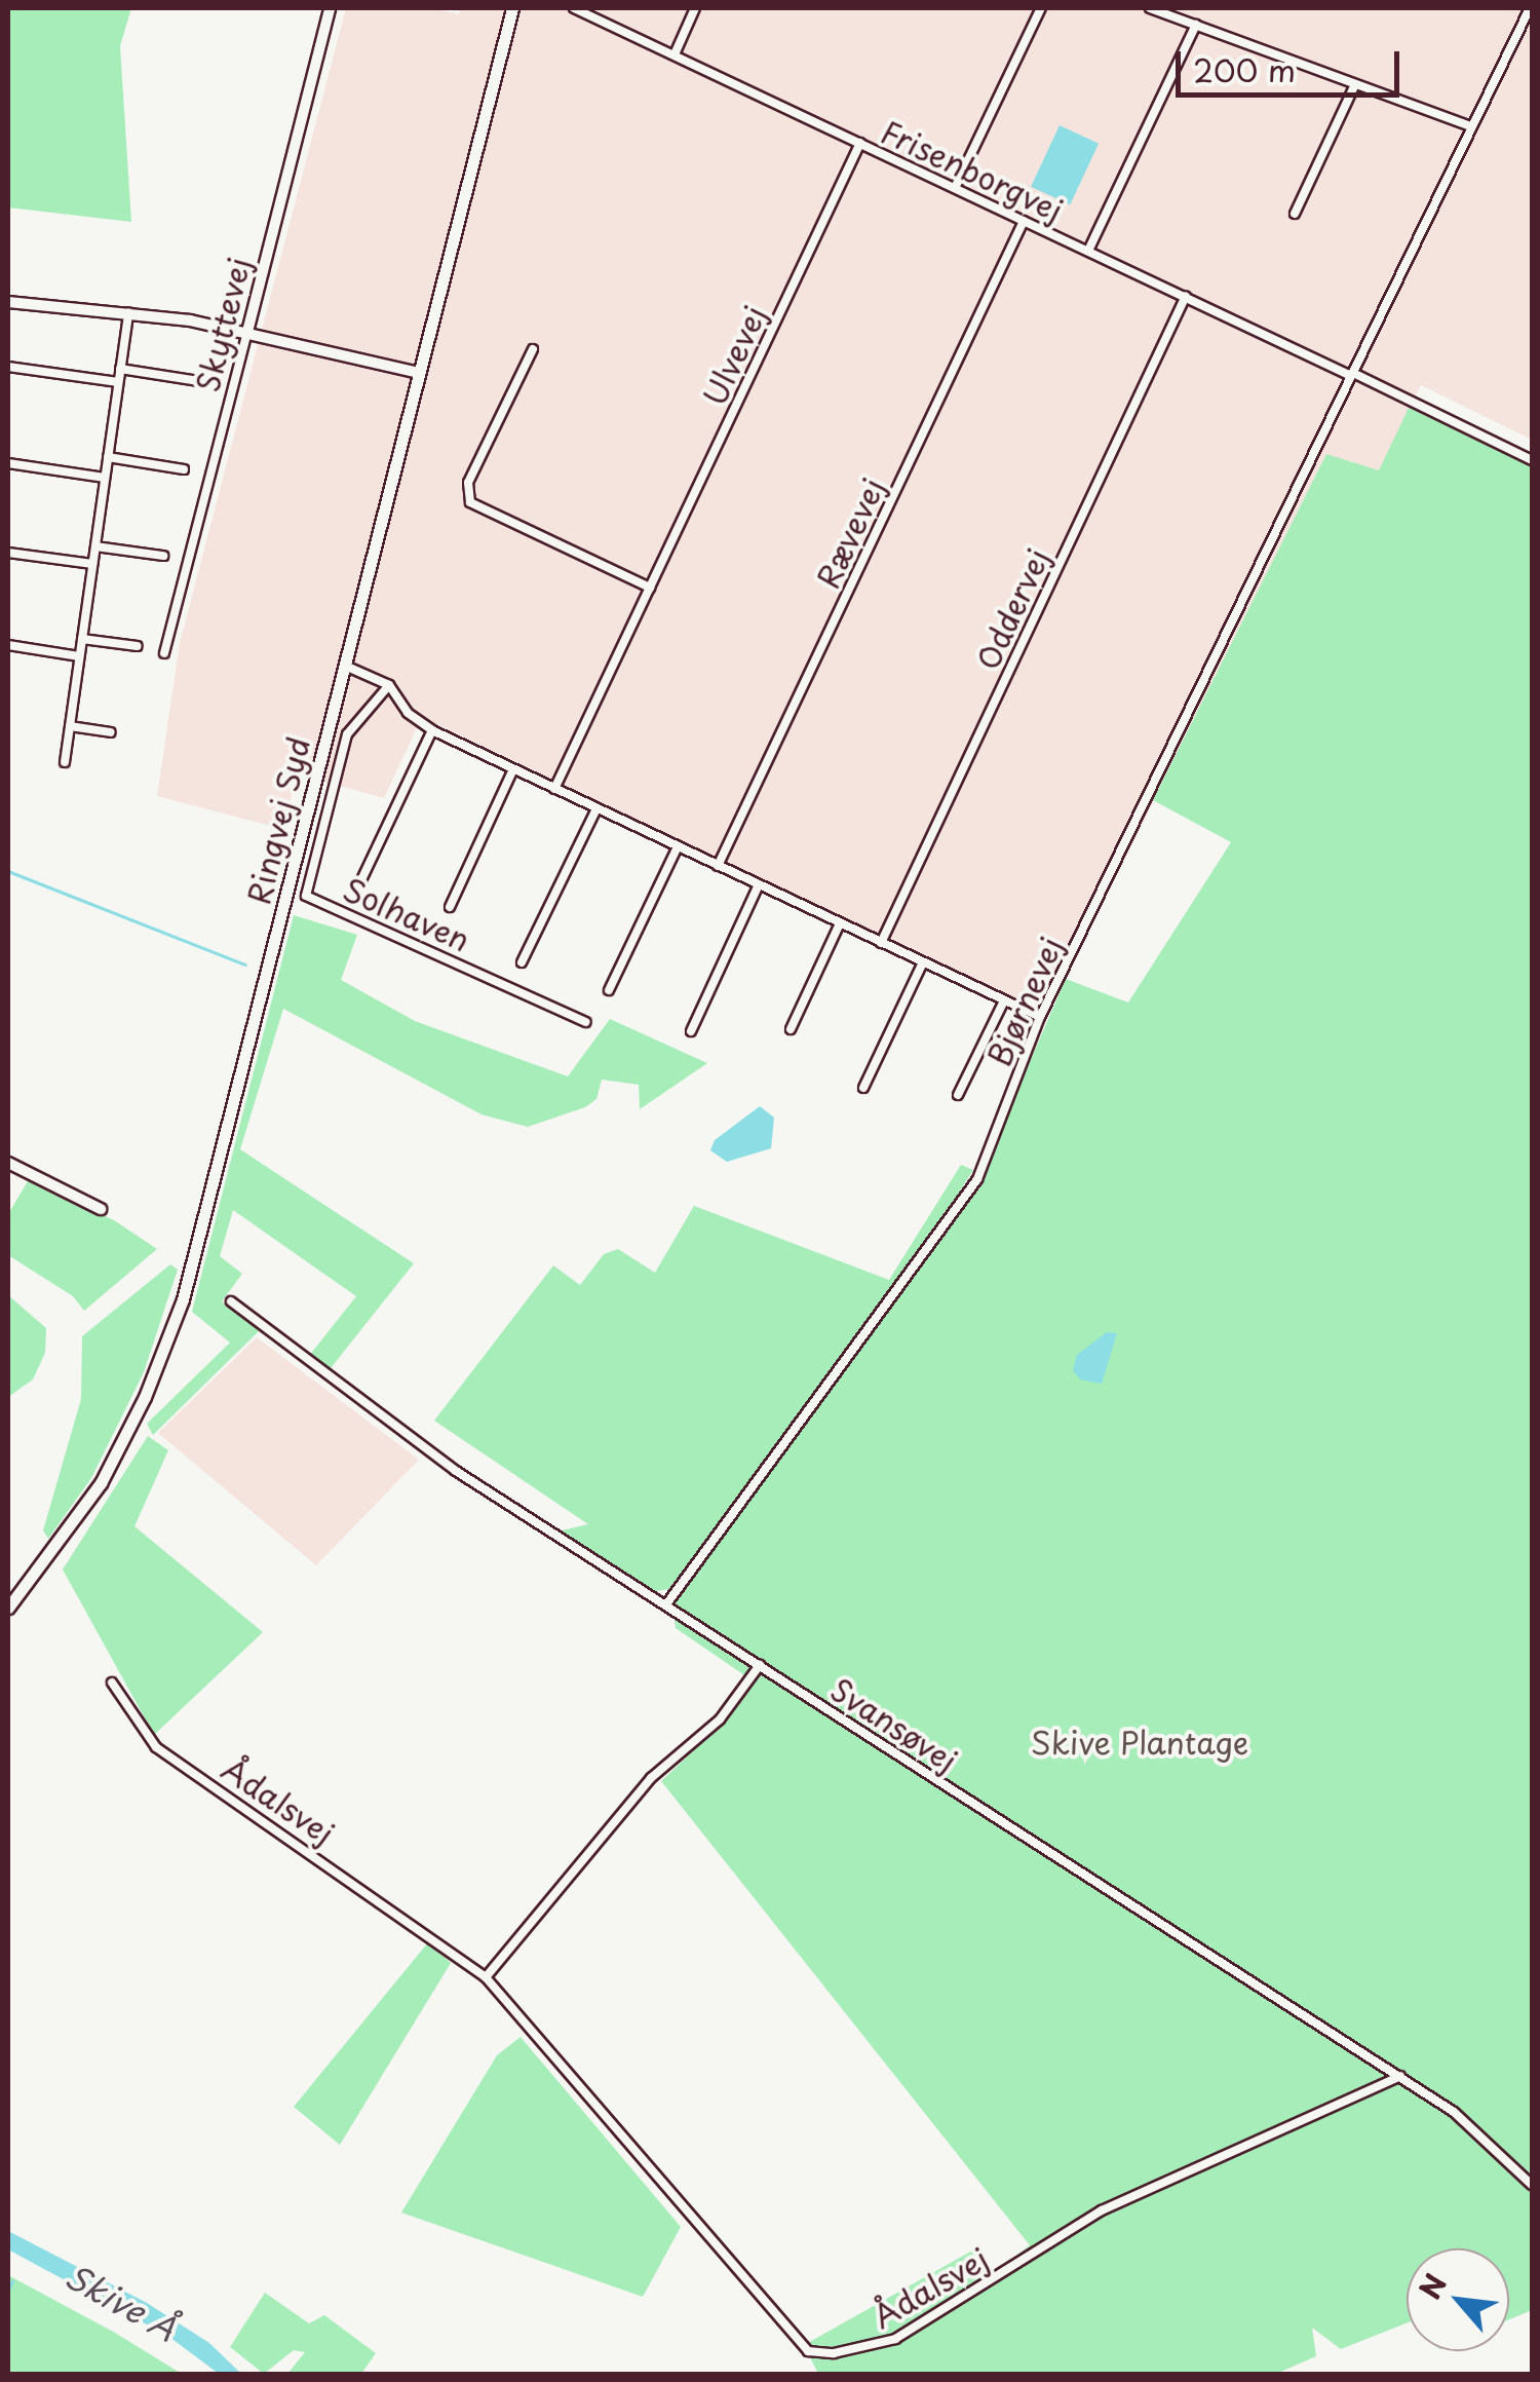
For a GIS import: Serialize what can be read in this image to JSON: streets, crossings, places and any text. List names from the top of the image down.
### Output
{
  "streets": {
    "main road": ["Ringvej Syd"],
    "street": [
      "Frisenborgvej",
      "Skyttevej",
      "Ulvevej",
      "Rævevej",
      "Oddervej",
      "Solhaven",
      "Bjørnevej",
      "Svansøvej",
      "Ådalsvej"
    ]
  },
  "crossings": [
    ["Frisenborgvej", "Ulvevej"],
    ["Frisenborgvej", "Rævevej"],
    ["Frisenborgvej", "Oddervej"],
    ["Frisenborgvej", "Bjørnevej"],
    ["Bjørnevej", "Svansøvej"],
    ["Svansøvej", "Ådalsvej"]
  ],
  "water": ["Skive Å"],
  "parks": ["Skive Plantage"],
  "scale_bar": "200 m",
  "north": "top left"
}
